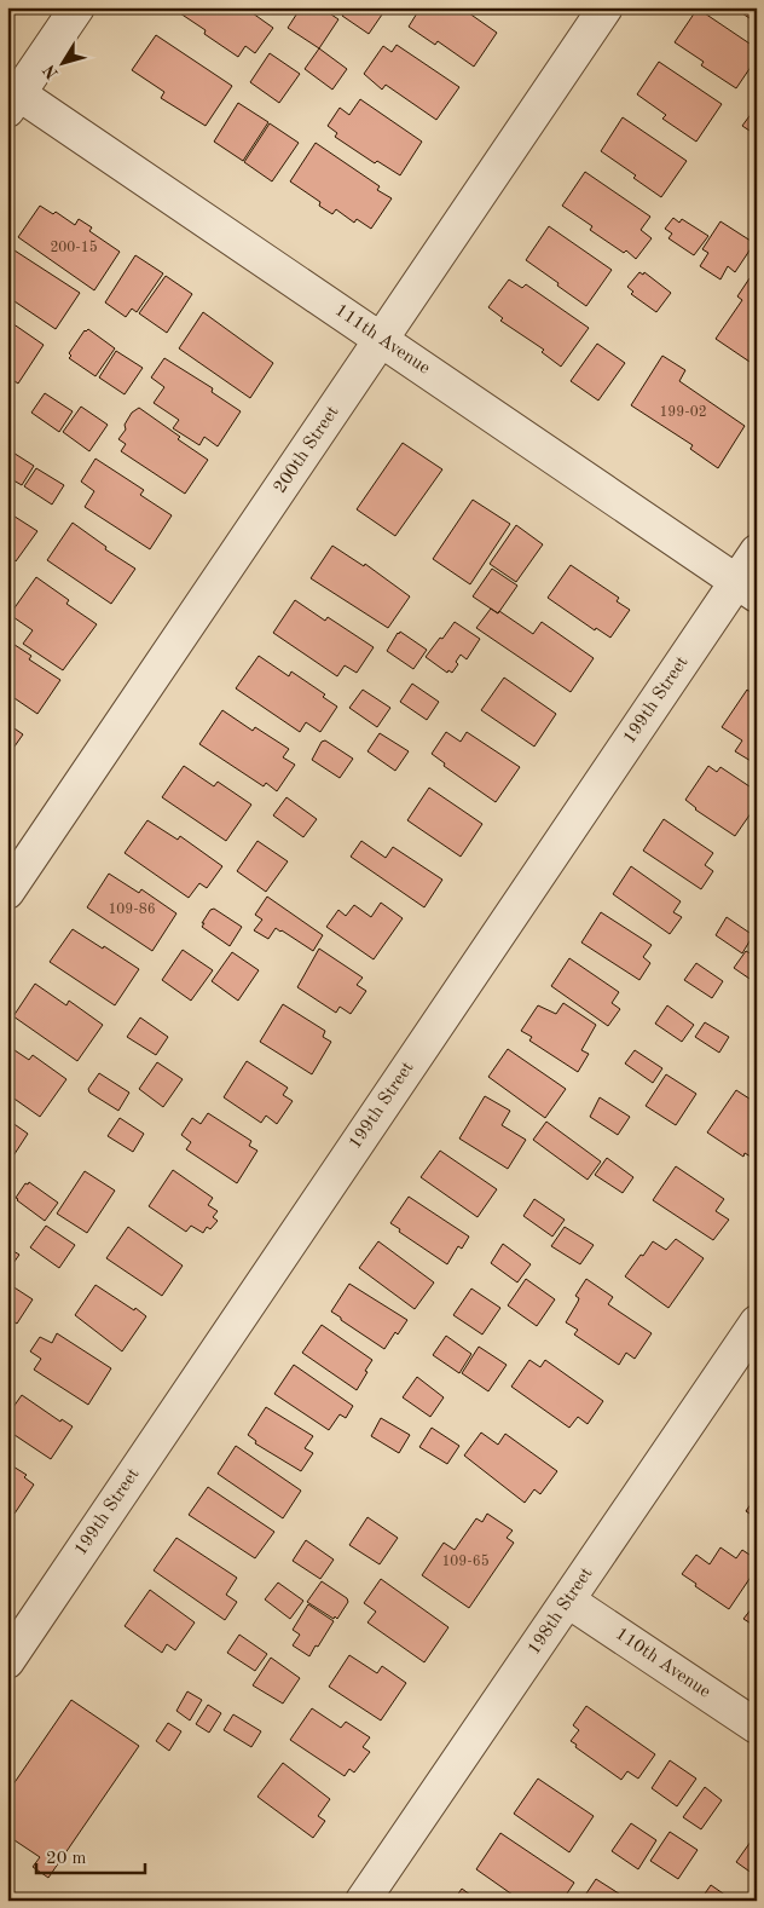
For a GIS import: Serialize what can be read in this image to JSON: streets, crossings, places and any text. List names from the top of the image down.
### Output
{
  "streets": {
    "street": [
      "111th Avenue",
      "200th Street",
      "199th Street",
      "198th Street",
      "110th Avenue"
    ]
  },
  "crossings": [
    ["111th Avenue", "200th Street"],
    ["111th Avenue", "199th Street"],
    ["198th Street", "110th Avenue"]
  ],
  "house_numbers": [
    "200-15",
    "199-02",
    "109-86",
    "109-65"
  ],
  "scale_bar": "20 m",
  "north": "bottom left"
}
